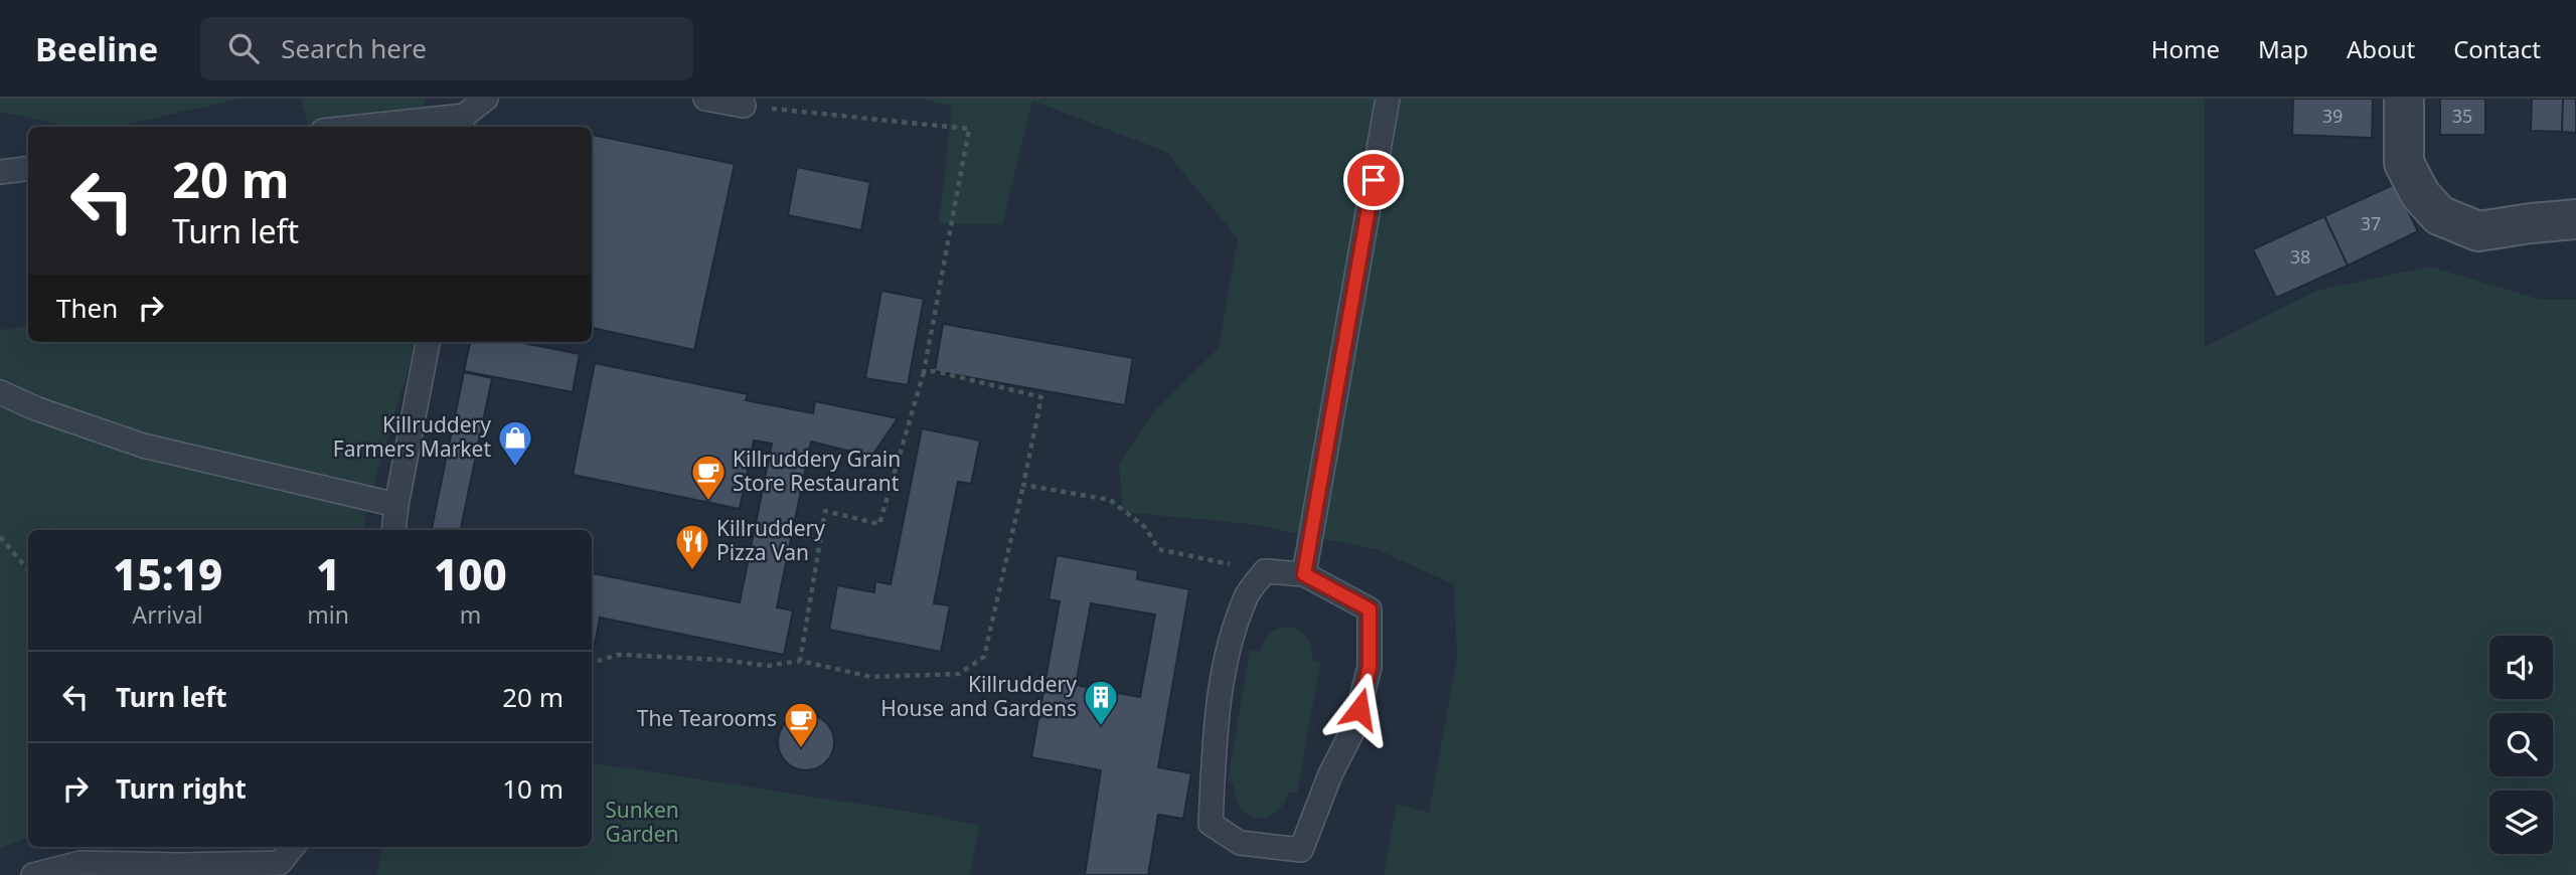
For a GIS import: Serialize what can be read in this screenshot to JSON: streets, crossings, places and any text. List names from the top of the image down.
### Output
{
  "parks": ["Sunken Garden"],
  "places": {
    "shop": ["Killruddery Farmers Market"],
    "cafe": ["Killruddery Grain Store Restaurant", "The Tearooms"],
    "restaurant": ["Killruddery Pizza Van"],
    "building": ["Killruddery House and Gardens"]
  },
  "house_numbers": [
    "39",
    "35",
    "37",
    "38"
  ],
  "page": {
    "header": "Beeline",
    "search": "Search here",
    "nav": [
      "Home",
      "Map",
      "About",
      "Contact"
    ],
    "turn": ["20 m", "Turn left"],
    "then": "Then",
    "eta": [
      "15:19",
      "Arrival",
      "1",
      "min",
      "100",
      "m"
    ],
    "list": [
      {
        "name": "Turn left",
        "value": "20 m"
      },
      {
        "name": "Turn right",
        "value": "10 m"
      }
    ]
  }
}
